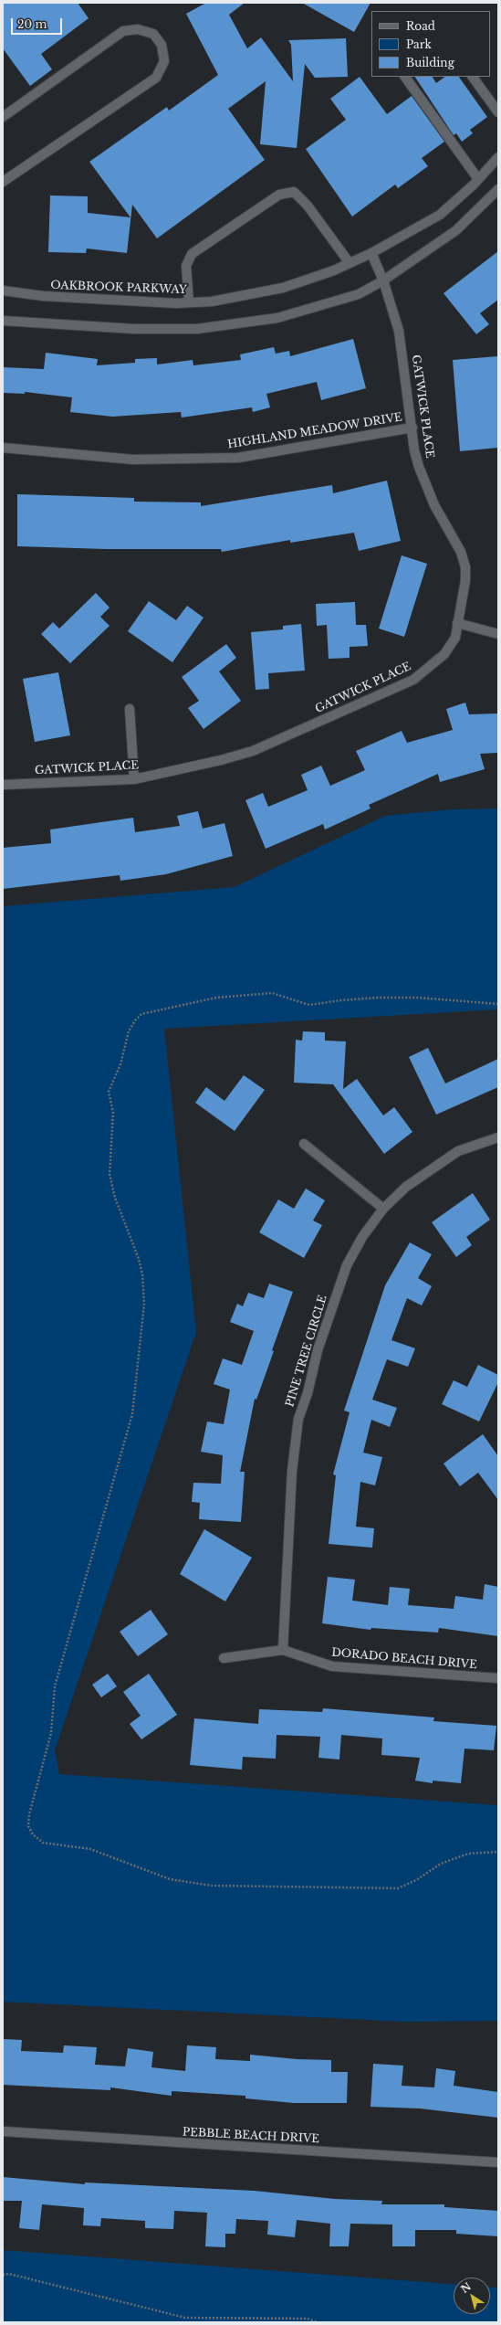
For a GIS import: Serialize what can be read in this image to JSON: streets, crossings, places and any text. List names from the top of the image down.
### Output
{
  "streets": {
    "street": [
      "OAKBROOK PARKWAY",
      "GATWICK PLACE",
      "HIGHLAND MEADOW DRIVE",
      "PINE TREE CIRCLE",
      "DORADO BEACH DRIVE",
      "PEBBLE BEACH DRIVE"
    ]
  },
  "crossings": [
    ["OAKBROOK PARKWAY", "GATWICK PLACE"],
    ["GATWICK PLACE", "HIGHLAND MEADOW DRIVE"],
    ["PINE TREE CIRCLE", "DORADO BEACH DRIVE"]
  ],
  "legend": ["Road", "Park", "Building"],
  "scale_bar": "20 m",
  "north": "top left"
}
